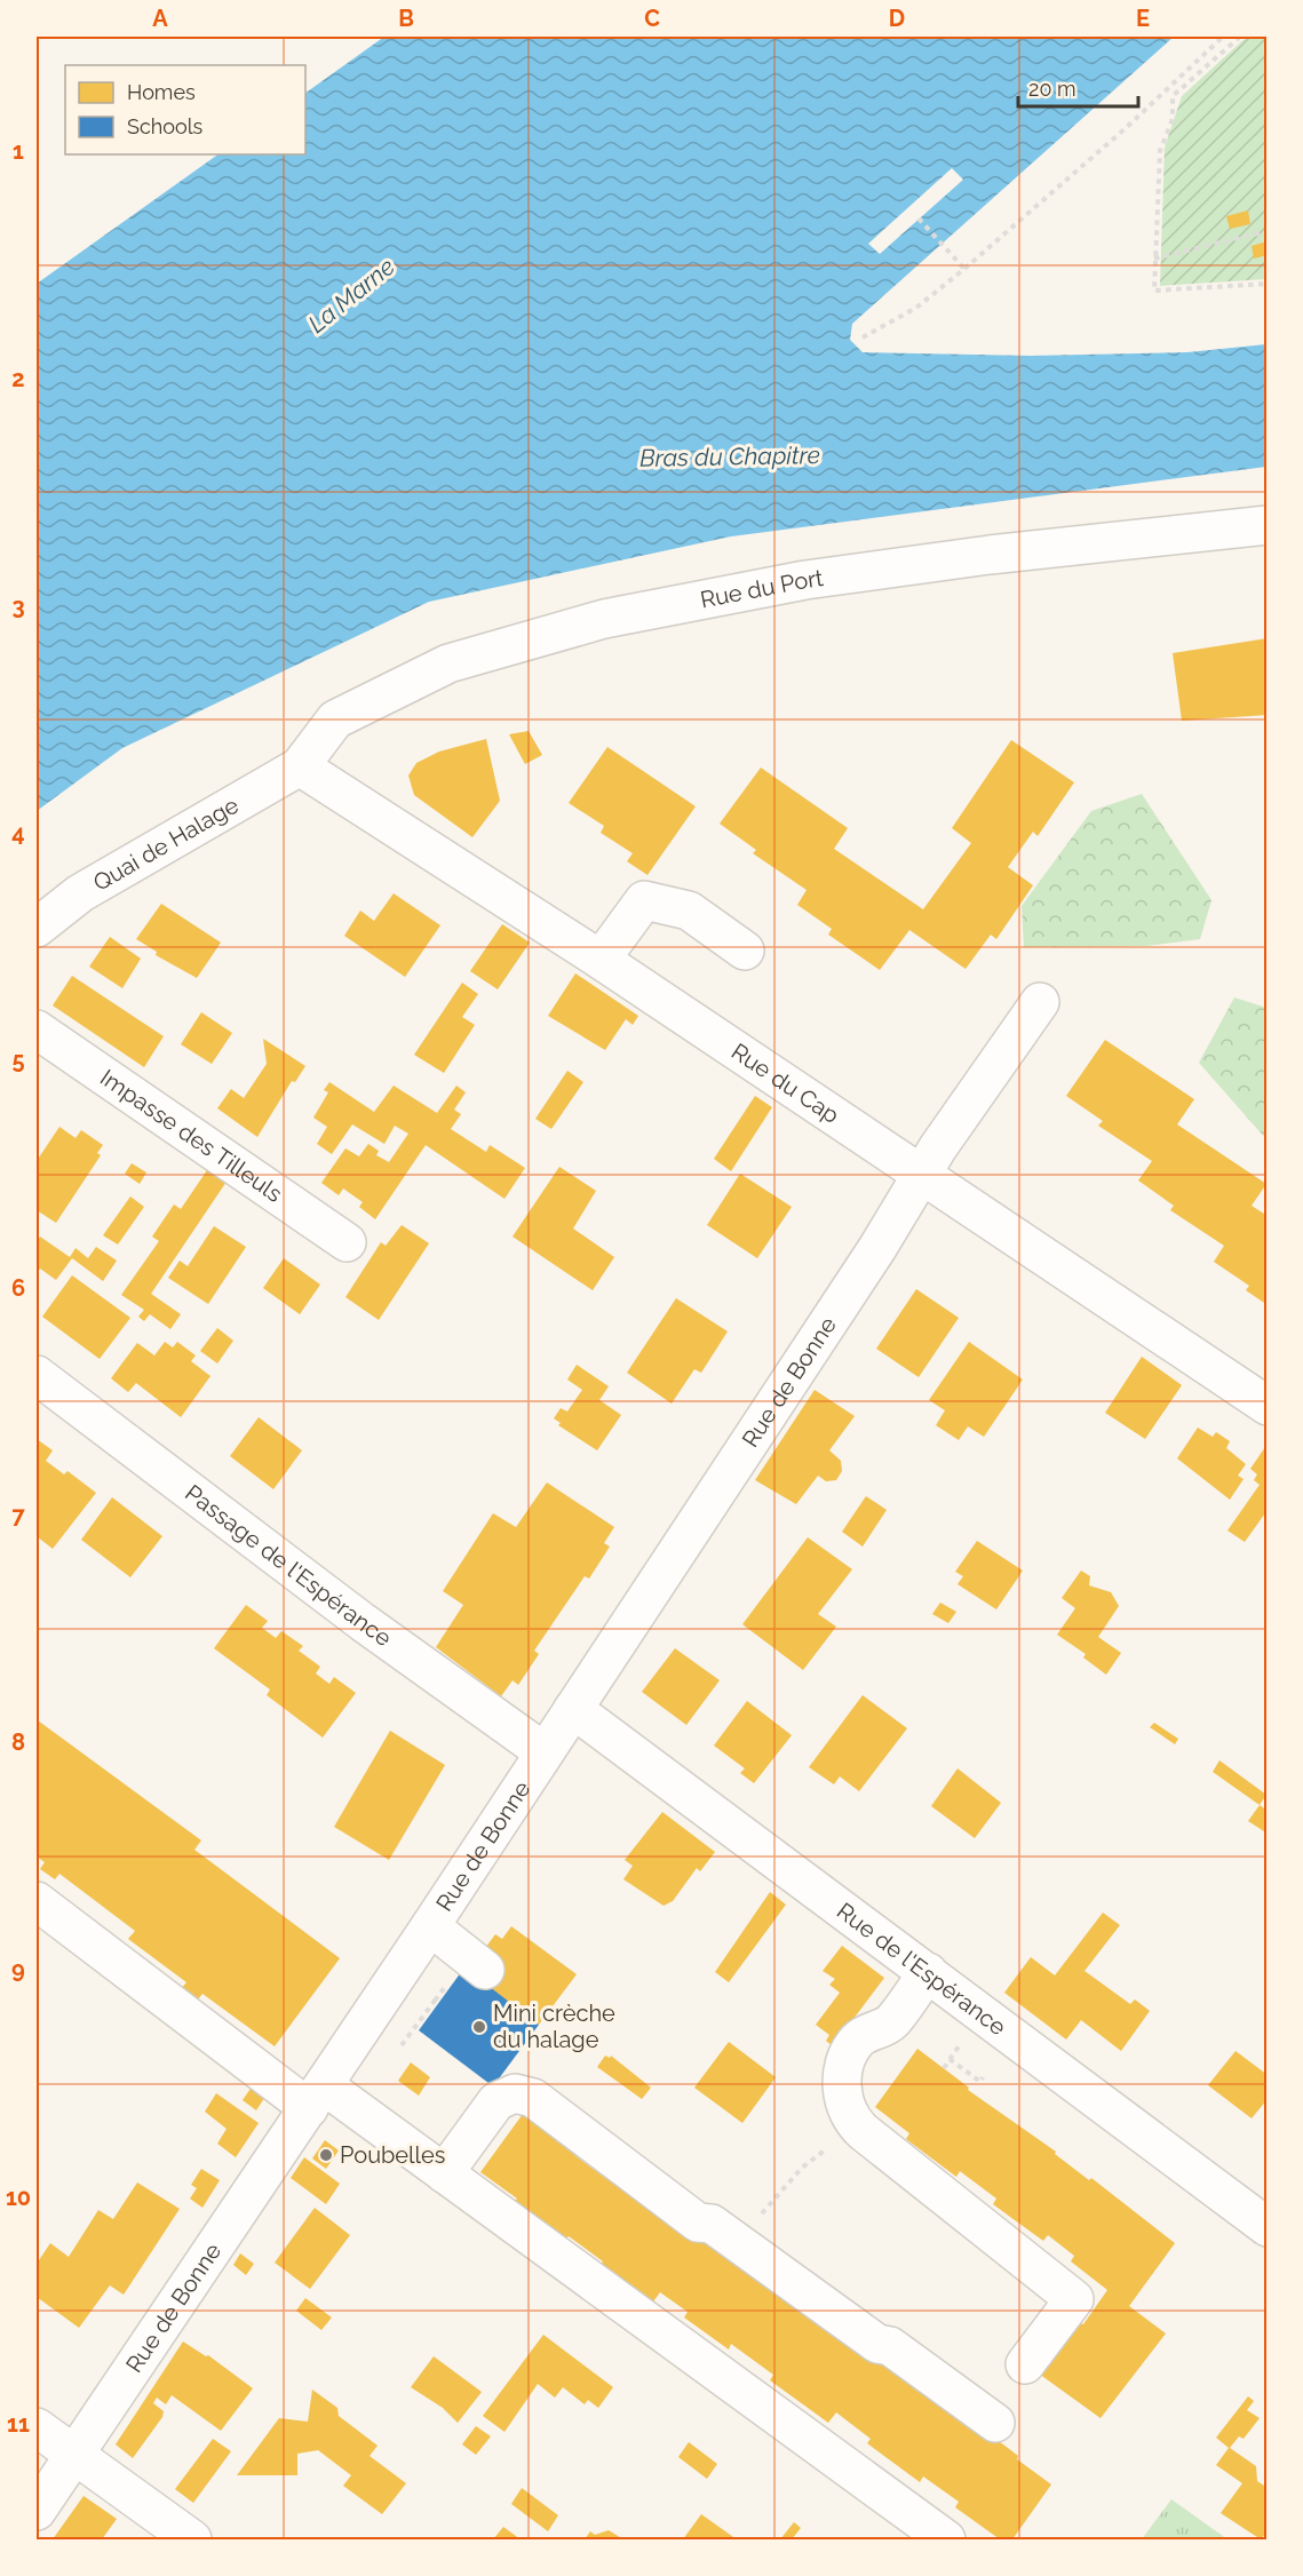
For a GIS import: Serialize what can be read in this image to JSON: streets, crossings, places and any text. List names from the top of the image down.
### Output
{
  "streets": {
    "street": [
      "Rue du Port",
      "Quai de Halage",
      "Rue du Cap",
      "Impasse des Tilleuls",
      "Rue de Bonne",
      "Passage de l'Espérance",
      "Rue de l'Espérance"
    ]
  },
  "crossings": [
    ["Rue du Port", "Quai de Halage"],
    ["Rue du Port", "Rue du Cap"],
    ["Quai de Halage", "Rue du Cap"],
    ["Rue du Cap", "Rue de Bonne"],
    ["Rue de Bonne", "Passage de l'Espérance"],
    ["Rue de Bonne", "Rue de l'Espérance"]
  ],
  "water": ["La Marne", "Bras du Chapitre"],
  "places": ["Mini crèche du halage", "Poubelles"],
  "legend": ["Homes", "Schools"],
  "scale_bar": "20 m",
  "grid": {
    "columns": [
      "A",
      "B",
      "C",
      "D",
      "E"
    ],
    "rows": [
      "1",
      "2",
      "3",
      "4",
      "5",
      "6",
      "7",
      "8",
      "9",
      "10",
      "11"
    ]
  }
}
